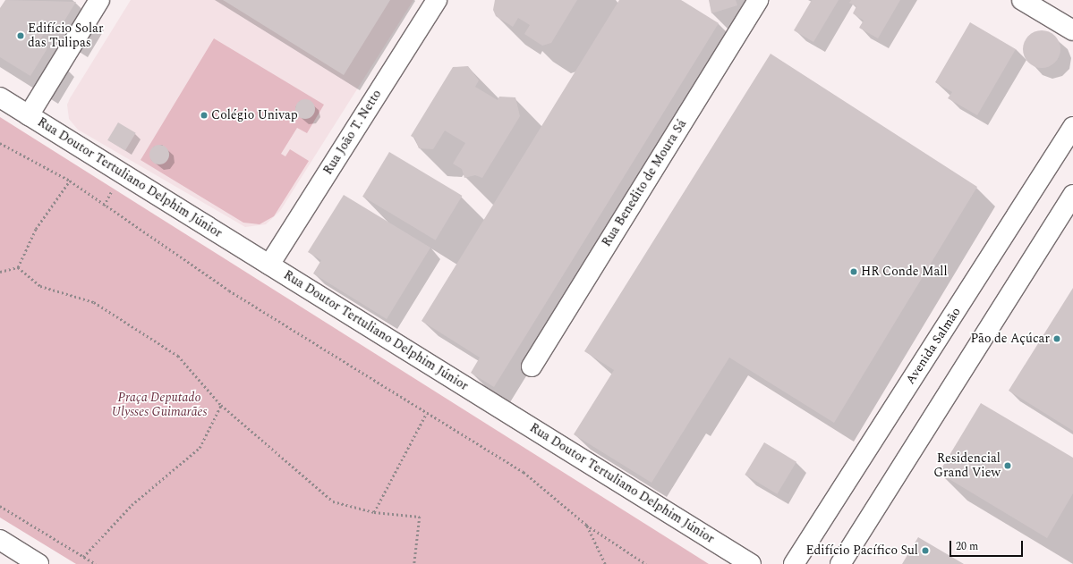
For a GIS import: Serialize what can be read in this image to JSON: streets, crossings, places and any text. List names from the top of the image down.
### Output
{
  "streets": {
    "street": [
      "Rua João T. Netto",
      "Rua Doutor Tertuliano Delphim Júnior",
      "Rua Benedito de Moura Sá",
      "Avenida Salmão"
    ]
  },
  "crossings": [
    ["Rua João T. Netto", "Rua Doutor Tertuliano Delphim Júnior"]
  ],
  "parks": ["Praça Deputado Ulysses Guimarães"],
  "places": [
    "Edifício Solar das Tulipas",
    "Colégio Univap",
    "HR Conde Mall",
    "Pão de Açúcar",
    "Residencial Grand View",
    "Edifício Pacífico Sul"
  ],
  "scale_bar": "20 m"
}
